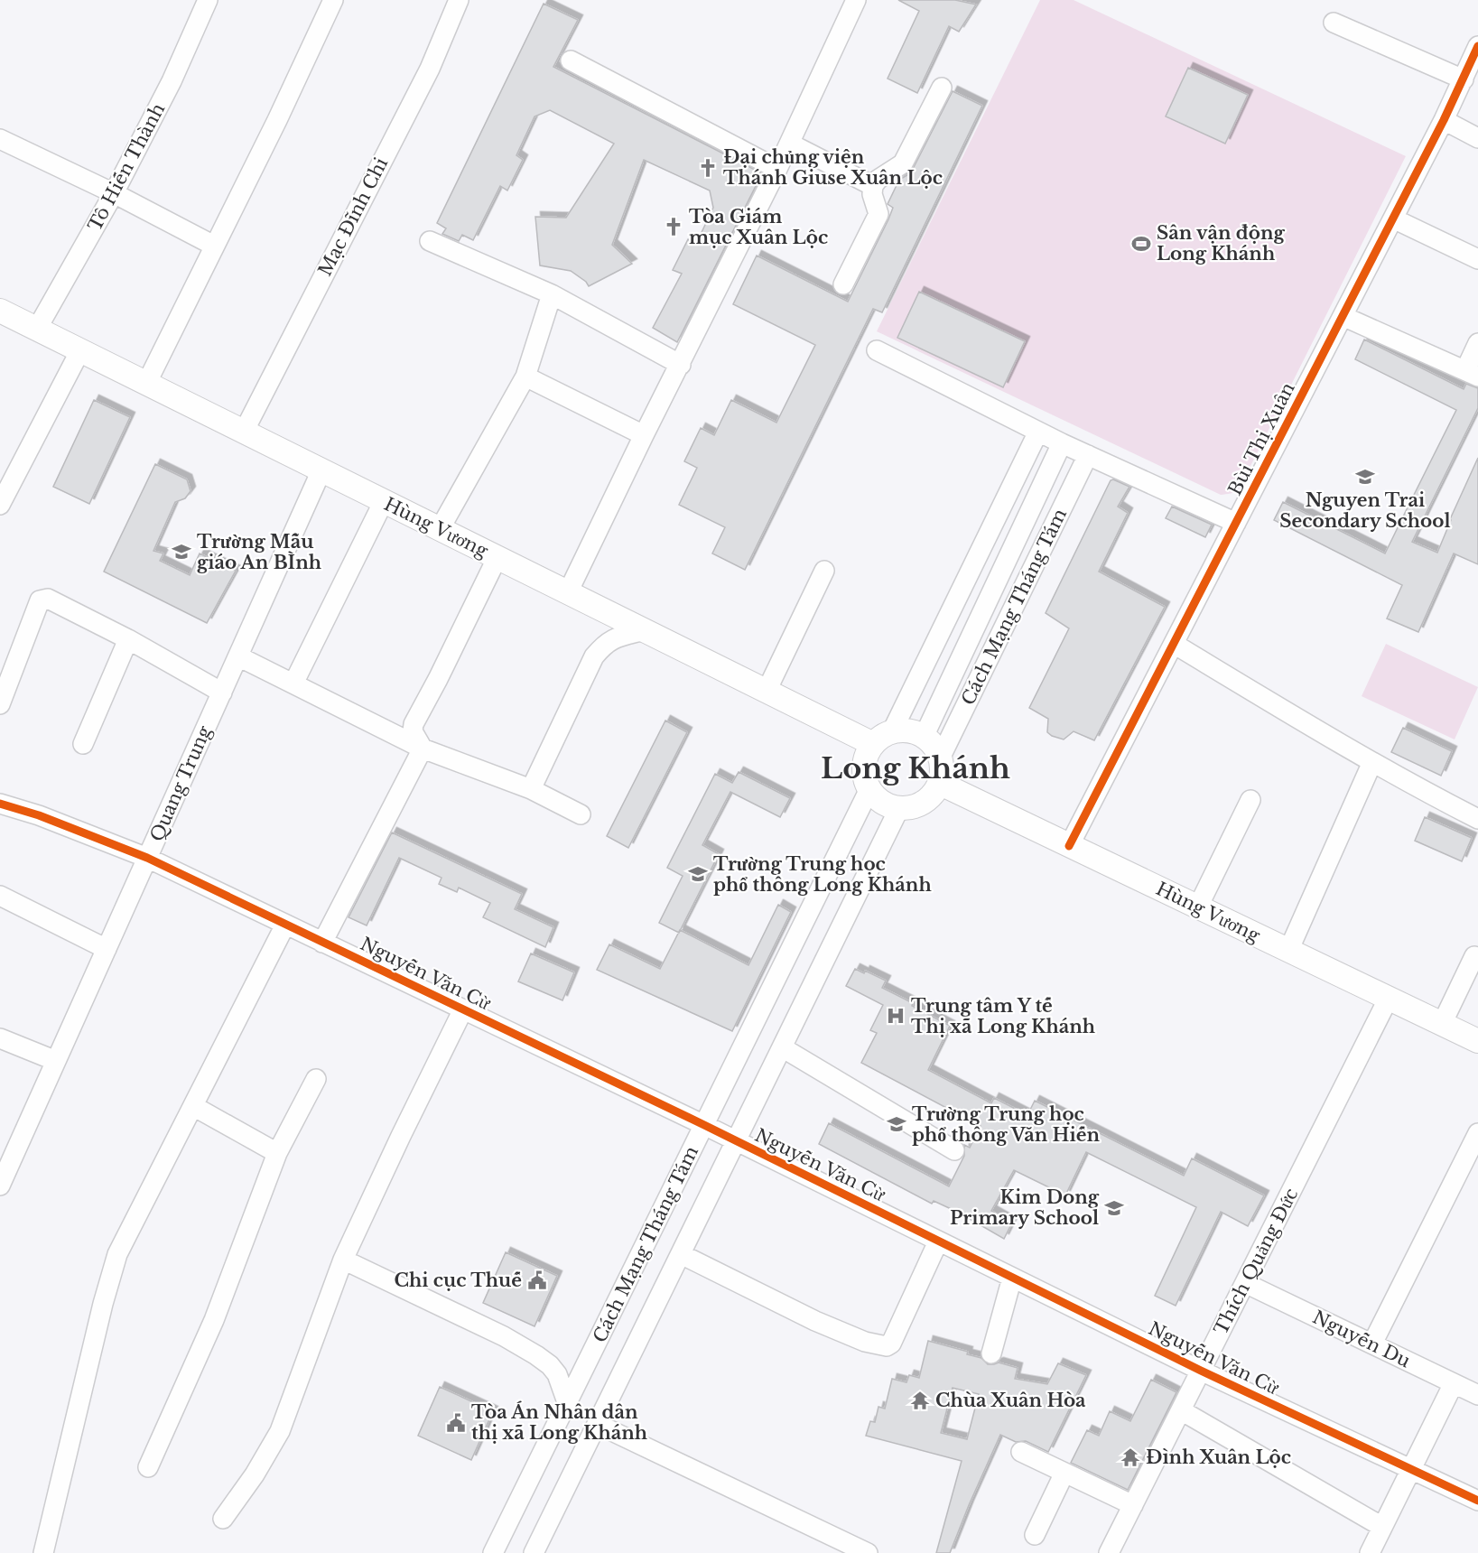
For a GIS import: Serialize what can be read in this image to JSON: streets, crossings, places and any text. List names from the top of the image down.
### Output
{
  "streets": {
    "main road": ["Hùng Vương"],
    "street": [
      "Tô Hiến Thành",
      "Mạc Đĩnh Chi",
      "Bùi Thị Xuân",
      "Cách Mạng Tháng Tám",
      "Quang Trung",
      "Nguyễn Văn Cừ",
      "Thích Quảng Đức",
      "Nguyễn Du"
    ]
  },
  "crossings": [
    ["Tô Hiến Thành", "Hùng Vương"],
    ["Mạc Đĩnh Chi", "Hùng Vương"],
    ["Bùi Thị Xuân", "Hùng Vương"],
    ["Hùng Vương", "Cách Mạng Tháng Tám"],
    ["Hùng Vương", "Quang Trung"],
    ["Hùng Vương", "Thích Quảng Đức"],
    ["Cách Mạng Tháng Tám", "Nguyễn Văn Cừ"],
    ["Quang Trung", "Nguyễn Văn Cừ"],
    ["Nguyễn Văn Cừ", "Thích Quảng Đức"],
    ["Thích Quảng Đức", "Nguyễn Du"]
  ],
  "districts": ["Long Khánh"],
  "places": {
    "church": ["Đại chủng viện Thánh Giuse Xuân Lộc", "Tòa Giám mục Xuân Lộc"],
    "sports": ["Sân vận động Long Khánh"],
    "school or university": [
      "Nguyen Trai Secondary School",
      "Trường Mẫu giáo An BÌnh",
      "Trường Trung học phổ thông Long Khánh",
      "Trường Trung học phổ thông Văn Hiến",
      "Kim Dong Primary School"
    ],
    "hospital": ["Trung tâm Y tế Thị xã Long Khánh"],
    "public building": ["Chi cục Thuế", "Tòa Án Nhân dân thị xã Long Khánh"],
    "temple": ["Chùa Xuân Hòa", "Đình Xuân Lộc"]
  }
}
